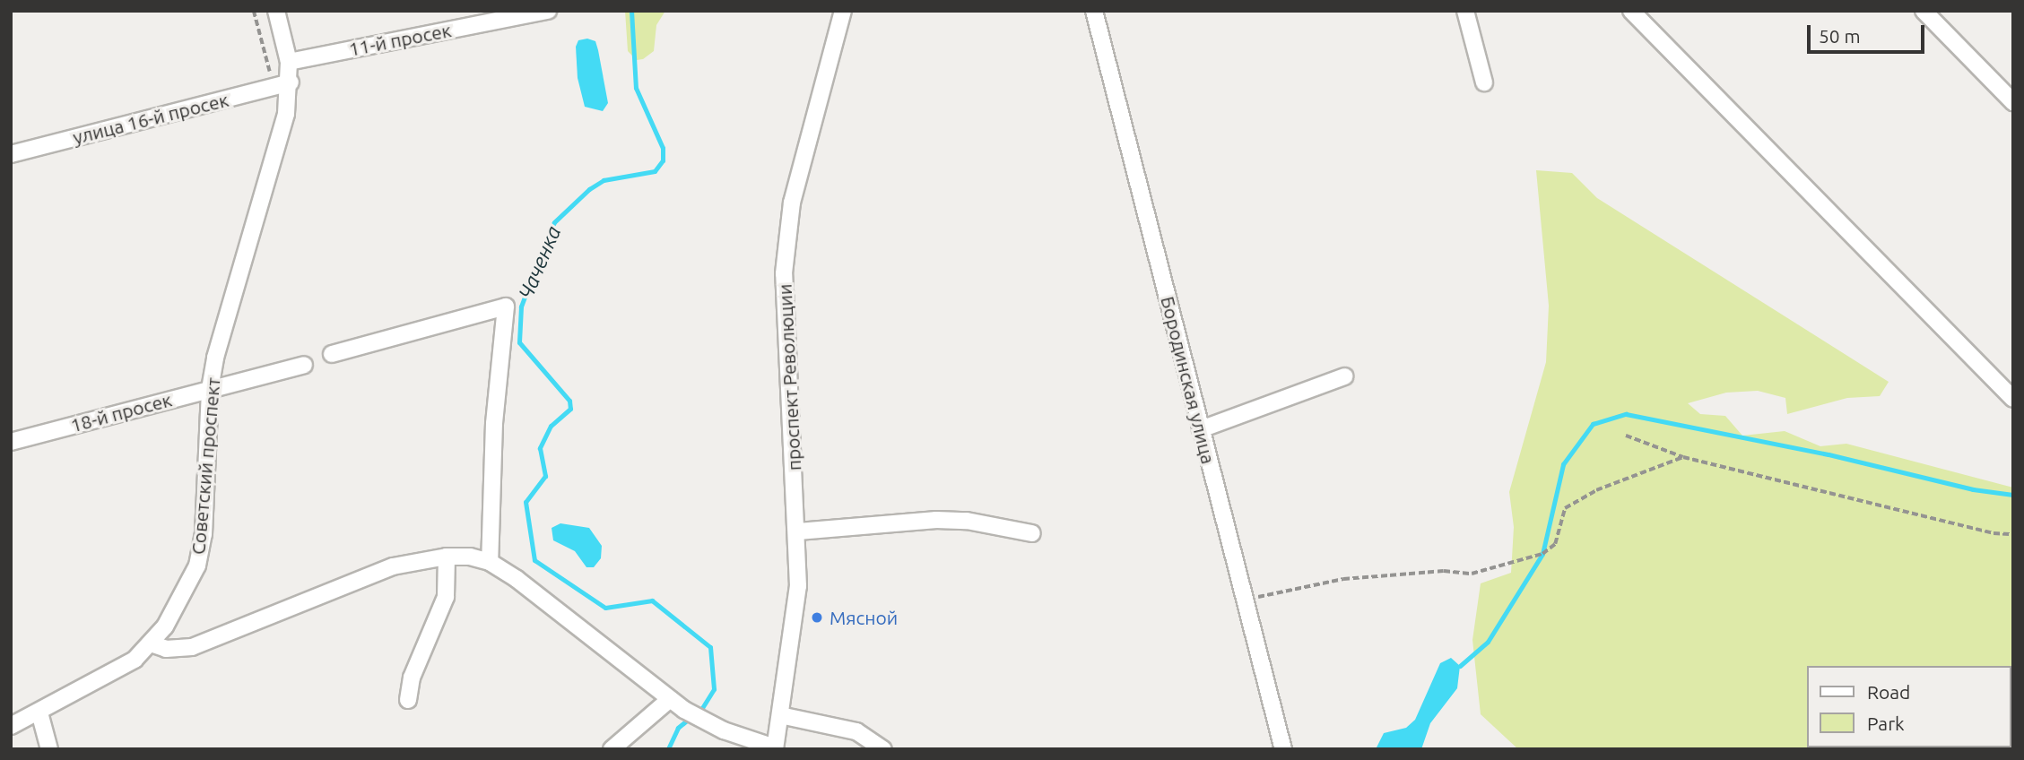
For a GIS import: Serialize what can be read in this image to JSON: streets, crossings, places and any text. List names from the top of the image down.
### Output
{
  "streets": {
    "street": [
      "11-й просек",
      "улица 16-й просек",
      "проспект Революции",
      "Бородинская улица",
      "18-й просек",
      "Советский проспект"
    ]
  },
  "crossings": [
    ["11-й просек", "Советский проспект"],
    ["улица 16-й просек", "Советский проспект"],
    ["18-й просек", "Советский проспект"]
  ],
  "water": ["Чаченка"],
  "places": ["Мясной"],
  "legend": ["Road", "Park"],
  "scale_bar": "50 m"
}
